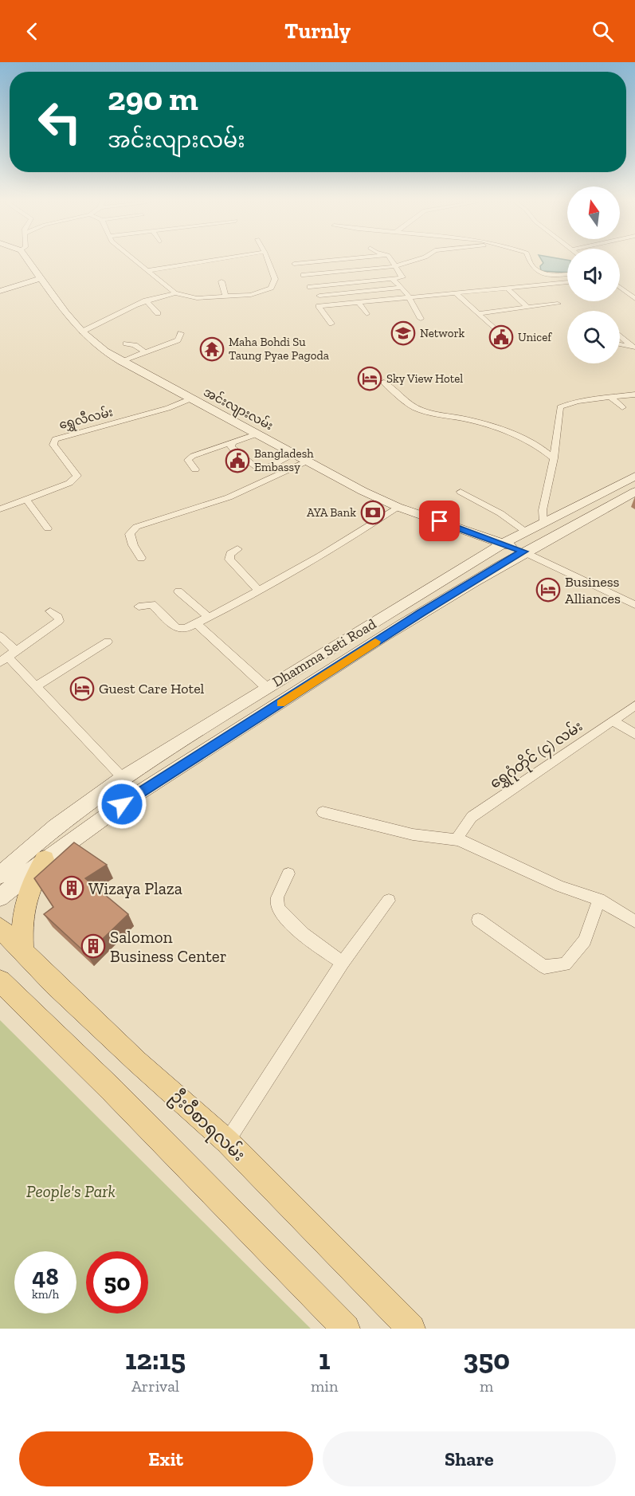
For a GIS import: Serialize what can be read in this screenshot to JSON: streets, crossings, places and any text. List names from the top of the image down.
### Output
{
  "streets": {
    "main road": ["အင်းလျားလမ်း", "Dhamma Seti Road", "ဦးဝီစာရလမ်း"],
    "street": ["ရွှေလီလမ်း", "ရွှေဂုံတိုင် (၄) လမ်း"]
  },
  "crossings": [
    ["အင်းလျားလမ်း", "ရွှေလီလမ်း"],
    ["အင်းလျားလမ်း", "Dhamma Seti Road"]
  ],
  "parks": ["People's Park"],
  "places": {
    "school or university": ["Network"],
    "public building": ["Unicef", "Bangladesh Embassy"],
    "temple": ["Maha Bohdi Su Taung Pyae Pagoda"],
    "hotel": ["Sky View Hotel", "Business Alliances", "Guest Care Hotel"],
    "bank": ["AYA Bank"],
    "building": ["Wizaya Plaza", "Salomon Business Center"]
  },
  "north": "top",
  "page": {
    "header": "Turnly",
    "turn": ["290 m", "အင်းလျားလမ်း"],
    "speed": "48 km/h",
    "limit": "50",
    "eta": [
      "12:15",
      "Arrival",
      "1",
      "min",
      "350",
      "m"
    ],
    "buttons": ["Exit", "Share"]
  }
}
